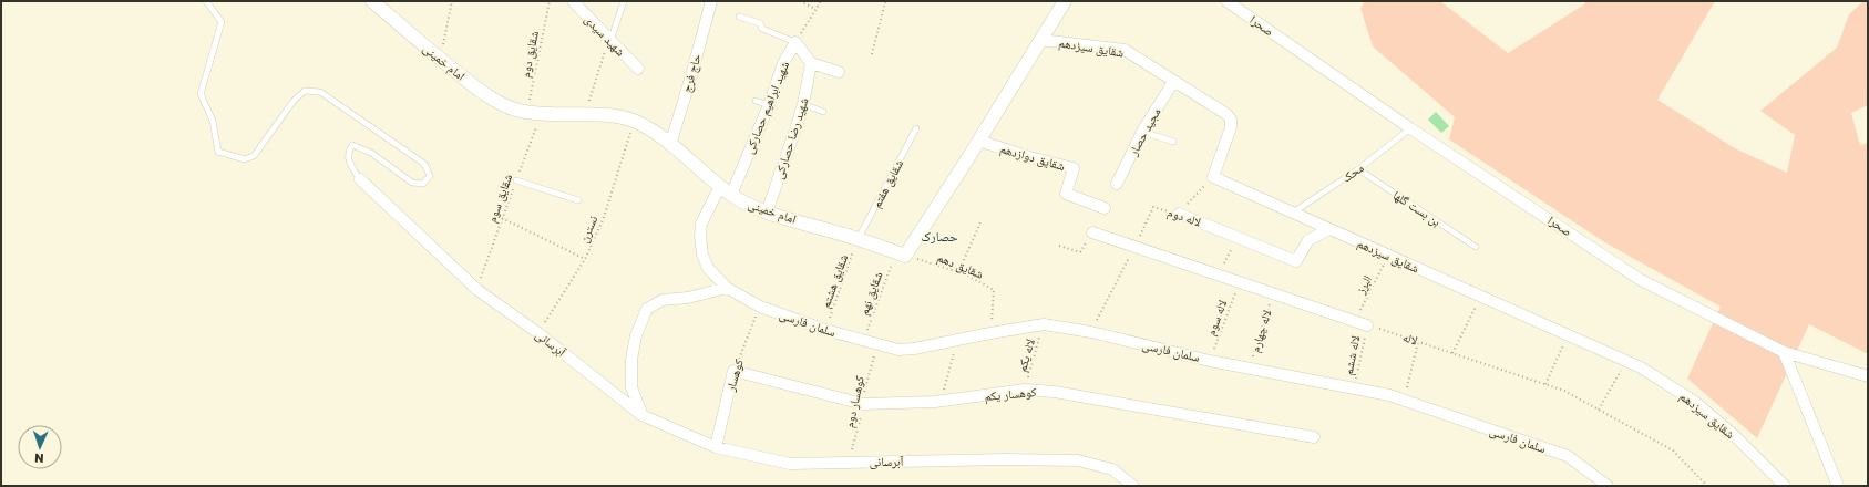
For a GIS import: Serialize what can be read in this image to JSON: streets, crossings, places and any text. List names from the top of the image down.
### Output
{
  "streets": {
    "street": [
      "صحرا",
      "شهید سیدی",
      "شقایق سیزدهم",
      "امام خمینی",
      "حاج فرج",
      "شهید ابراهیم حصارکی",
      "مجید حصار",
      "شهید رضا حصارکی",
      "شقایق دوازدهم",
      "لاله دوم",
      "سلمان فارسی",
      "آبرسانی",
      "کوهسار",
      "کوهسار یکم"
    ],
    "lane": ["محک", "شقایق هفتم", "بن بست گلها"],
    "path": [
      "شقایق دوم",
      "شقایق سوم",
      "نسترن",
      "شقایق دهم",
      "شقایق هشتم",
      "البرز",
      "شقایق نهم",
      "لاله سوم",
      "لاله چهارم",
      "لاله",
      "لاله یکم",
      "لاله ششم",
      "کوهسار دوم"
    ]
  },
  "crossings": [
    ["صحرا", "محک"],
    ["شقایق سیزدهم", "مجید حصار"],
    ["شقایق سیزدهم", "محک"],
    ["شقایق سیزدهم", "لاله دوم"],
    ["شقایق سیزدهم", "البرز"],
    ["شقایق دوم", "امام خمینی"],
    ["امام خمینی", "حاج فرج"],
    ["امام خمینی", "شهید ابراهیم حصارکی"],
    ["امام خمینی", "شهید رضا حصارکی"],
    ["امام خمینی", "شقایق هفتم"],
    ["امام خمینی", "شقایق سوم"],
    ["امام خمینی", "نسترن"],
    ["امام خمینی", "شقایق دهم"],
    ["امام خمینی", "شقایق هشتم"],
    ["امام خمینی", "شقایق نهم"],
    ["محک", "بن بست گلها"],
    ["شقایق هفتم", "شقایق هشتم"],
    ["شقایق سوم", "آبرسانی"],
    ["لاله دوم", "سلمان فارسی"],
    ["نسترن", "آبرسانی"],
    ["شقایق دهم", "شقایق نهم"],
    ["شقایق دهم", "سلمان فارسی"],
    ["شقایق هشتم", "سلمان فارسی"],
    ["شقایق نهم", "سلمان فارسی"],
    ["لاله سوم", "سلمان فارسی"],
    ["سلمان فارسی", "لاله چهارم"],
    ["سلمان فارسی", "لاله یکم"],
    ["سلمان فارسی", "لاله ششم"],
    ["سلمان فارسی", "کوهسار"],
    ["سلمان فارسی", "کوهسار دوم"],
    ["لاله", "لاله ششم"],
    ["آبرسانی", "کوهسار"],
    ["آبرسانی", "کوهسار دوم"],
    ["لاله یکم", "کوهسار یکم"],
    ["کوهسار", "کوهسار یکم"],
    ["کوهسار یکم", "کوهسار دوم"]
  ],
  "districts": ["حصارک"],
  "north": "bottom"
}
